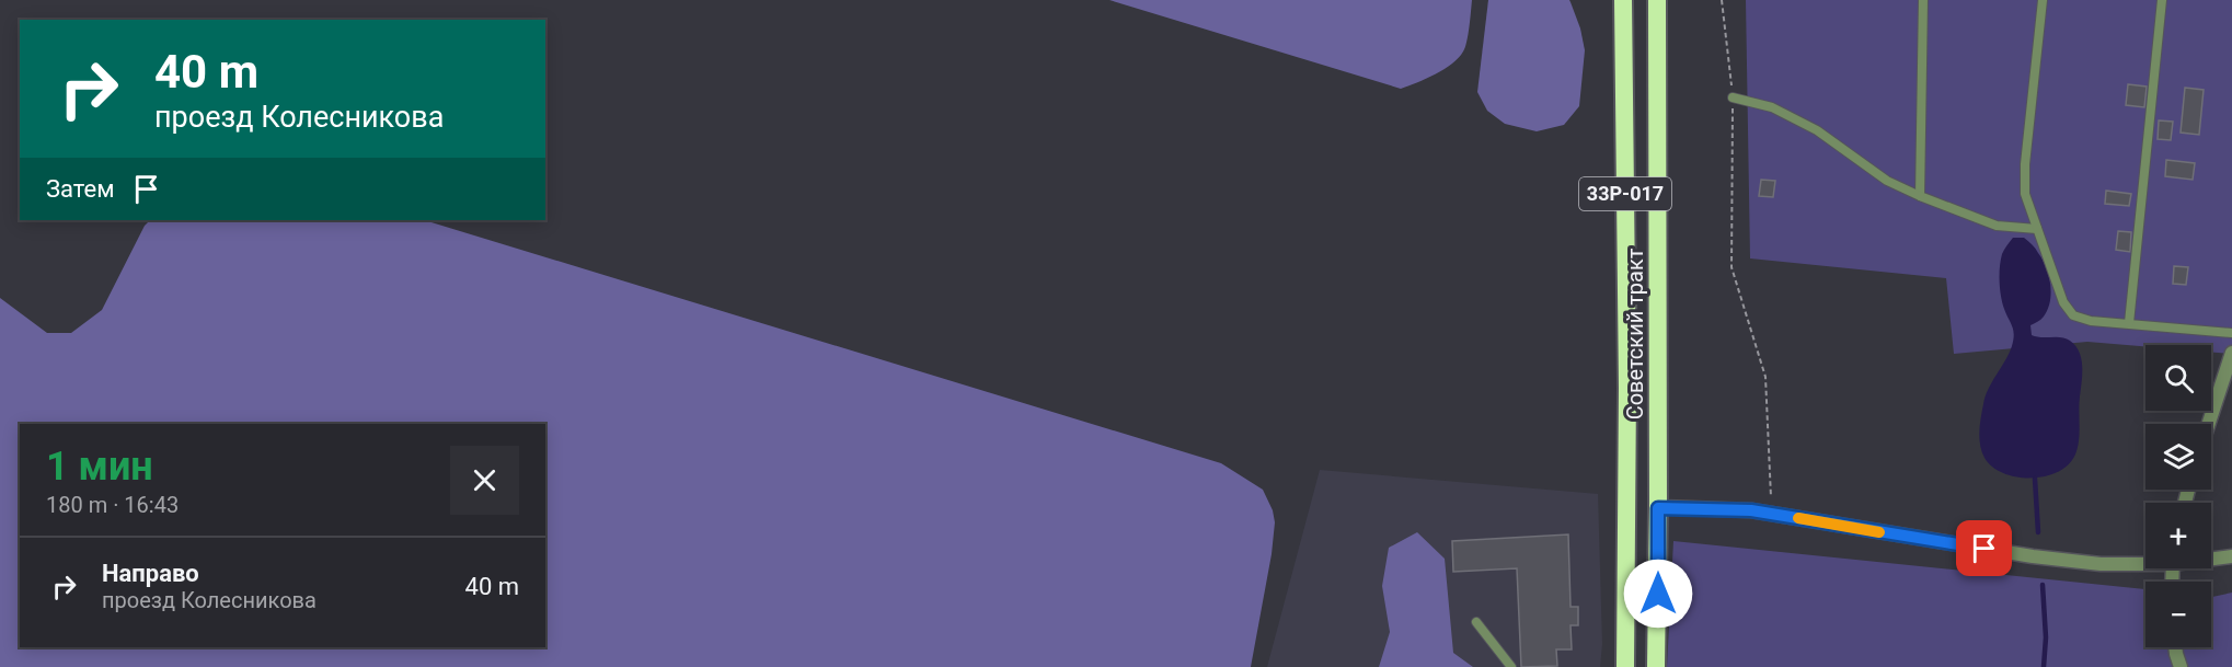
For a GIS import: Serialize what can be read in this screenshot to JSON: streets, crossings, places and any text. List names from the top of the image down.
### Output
{
  "streets": {
    "highway": ["33Р-017", "Советский тракт"]
  },
  "page": {
    "turn": ["40 m", "проезд Колесникова"],
    "then": "Затем",
    "map_buttons": ["+", "−"],
    "heading": ["1 мин", "180 m · 16:43"],
    "list": [
      {
        "name": "Направо",
        "note": "проезд Колесникова",
        "value": "40 m"
      }
    ]
  }
}
